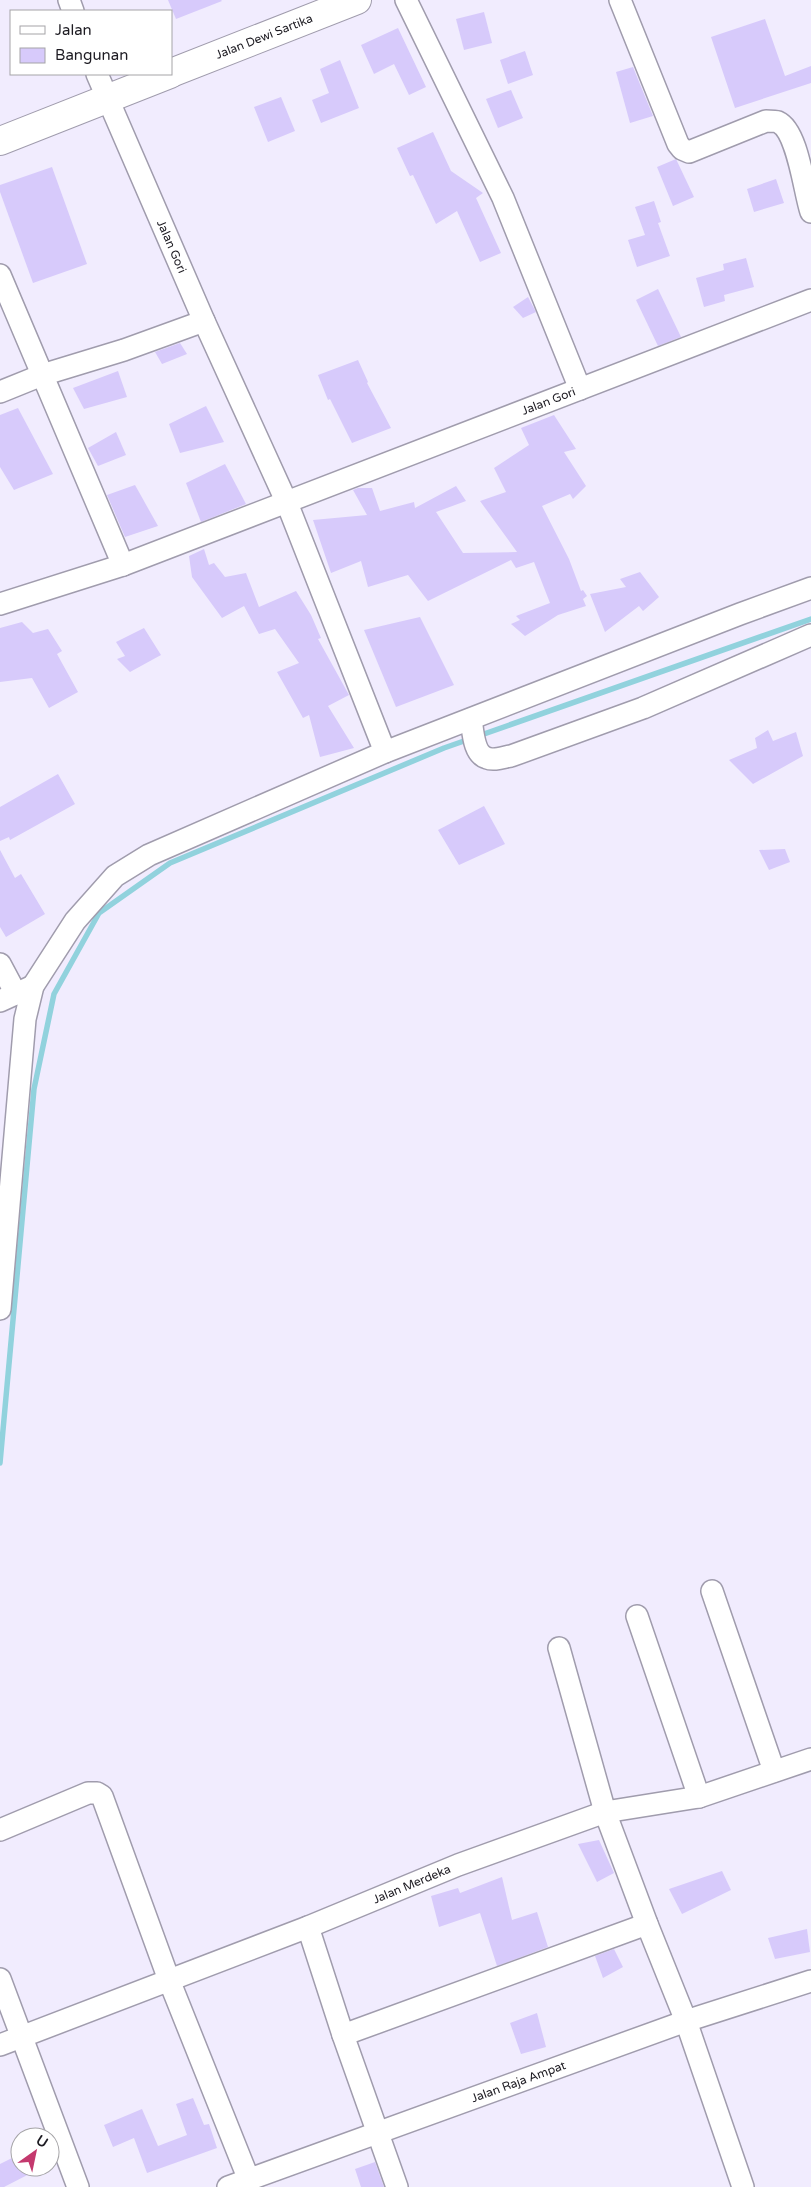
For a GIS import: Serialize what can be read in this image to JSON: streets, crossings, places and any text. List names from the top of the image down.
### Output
{
  "streets": {
    "main road": ["Jalan Dewi Sartika"],
    "street": ["Jalan Gori", "Jalan Merdeka", "Jalan Raja Ampat"]
  },
  "crossings": [
    ["Jalan Dewi Sartika", "Jalan Gori"]
  ],
  "legend": ["Jalan", "Bangunan"],
  "north": "top right"
}
